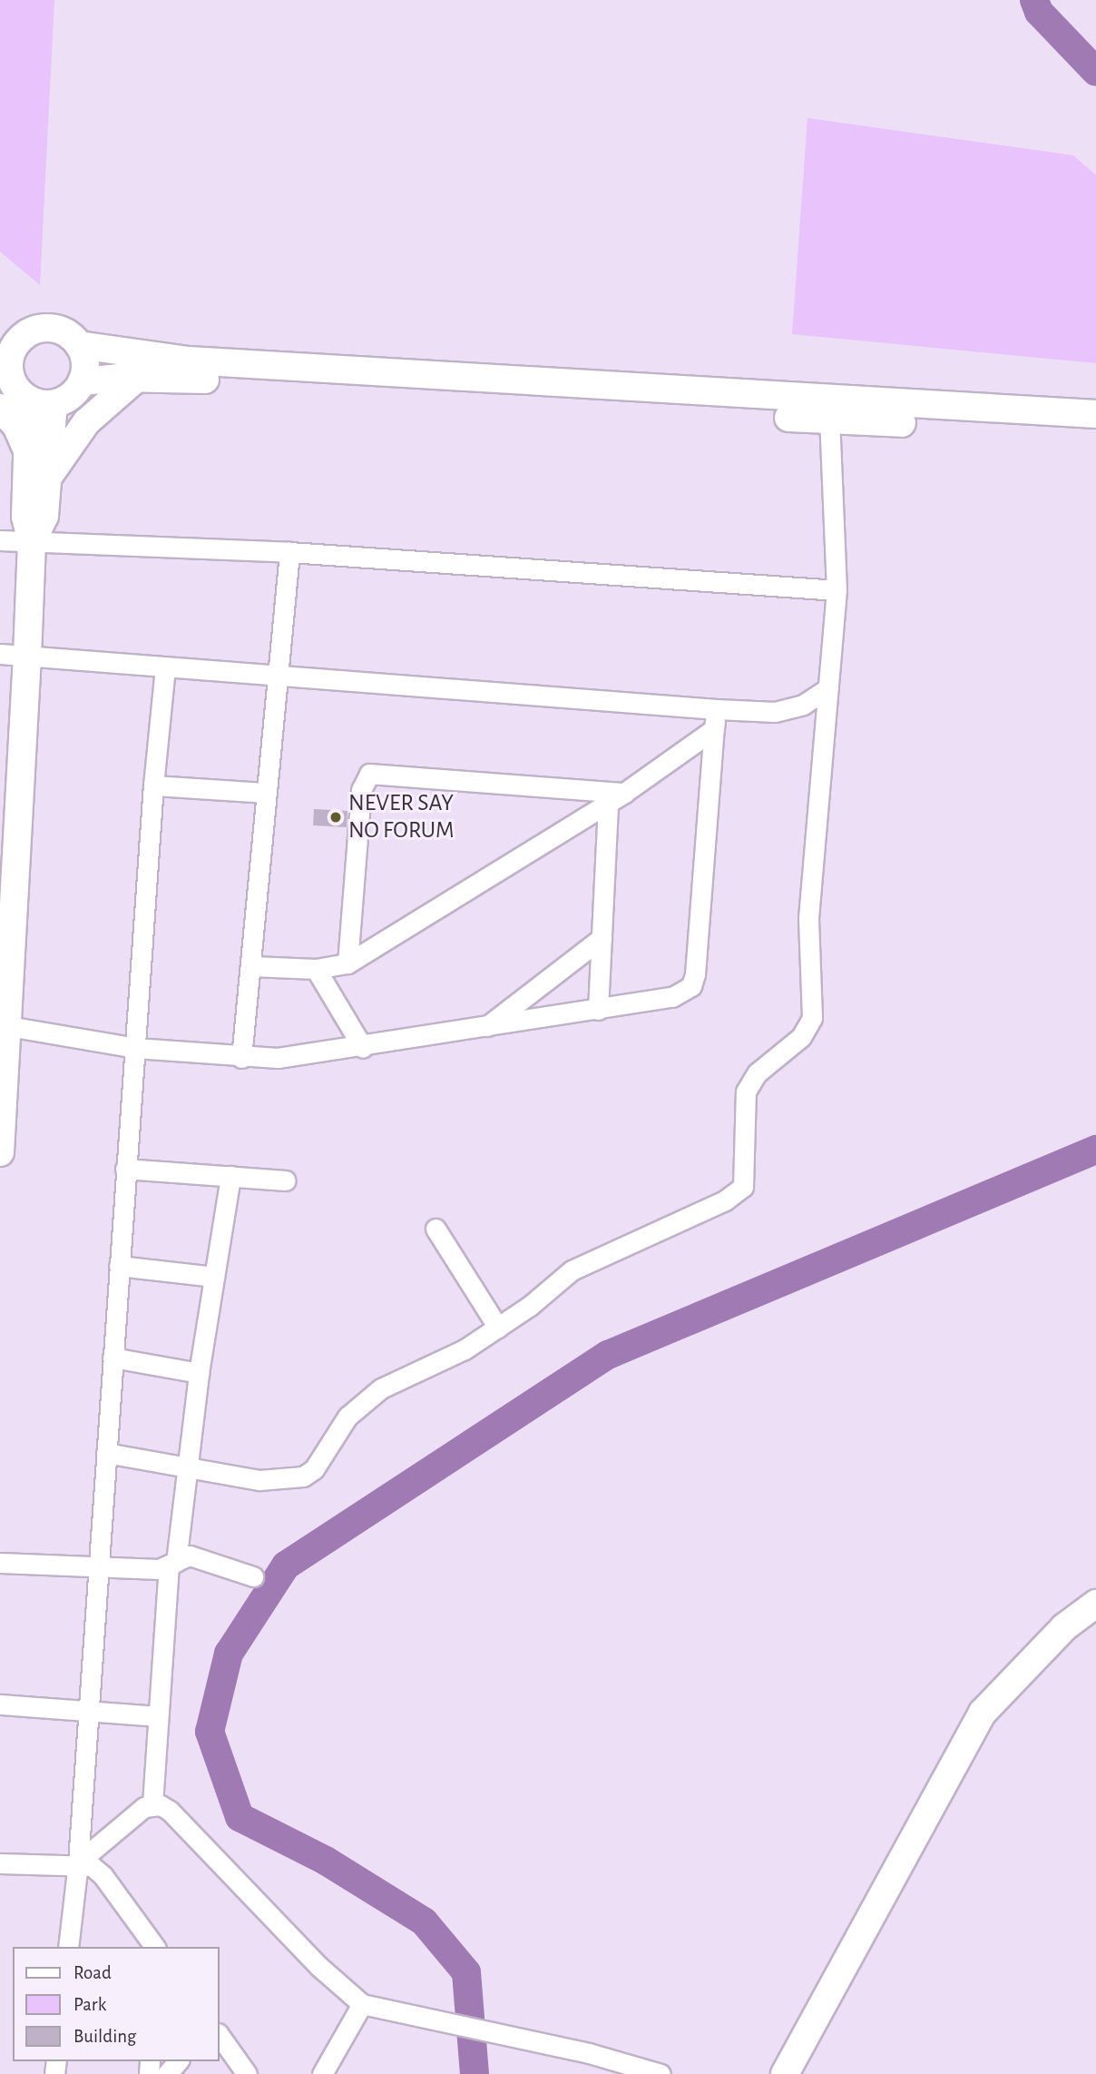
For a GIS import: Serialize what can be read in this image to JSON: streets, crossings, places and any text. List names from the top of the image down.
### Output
{
  "places": ["NEVER SAY NO FORUM"],
  "legend": ["Road", "Park", "Building"]
}
